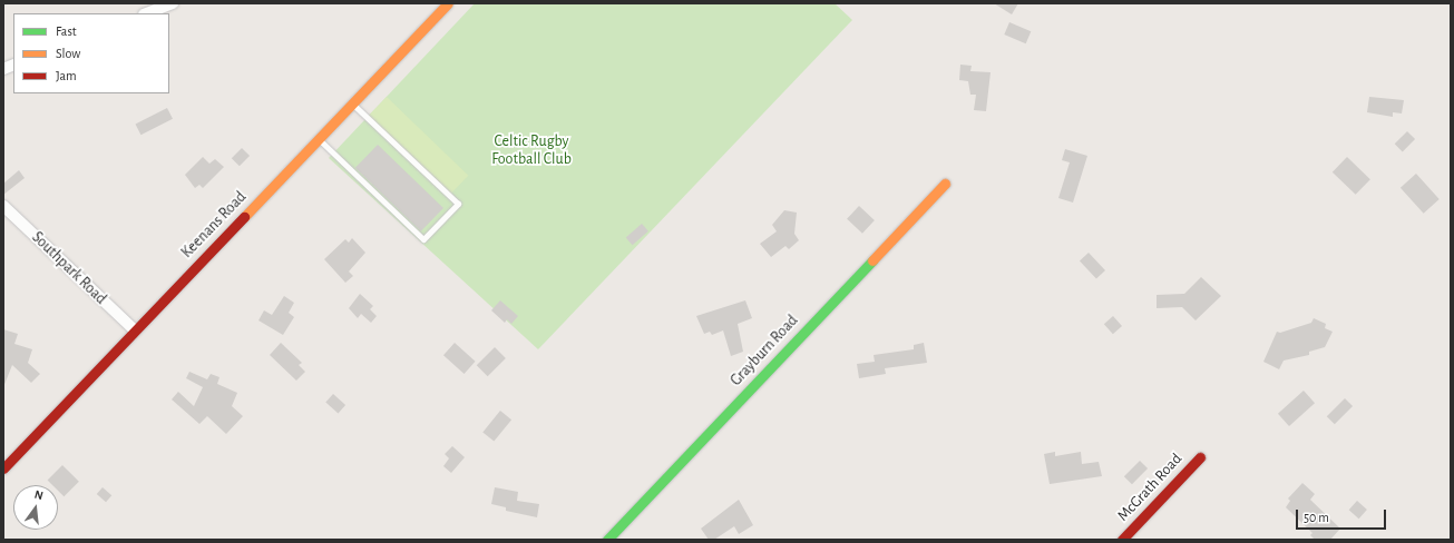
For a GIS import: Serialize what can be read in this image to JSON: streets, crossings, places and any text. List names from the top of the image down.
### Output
{
  "streets": {
    "street": [
      "Keenans Road",
      "Southpark Road",
      "Grayburn Road",
      "McGrath Road"
    ]
  },
  "crossings": [
    ["Keenans Road", "Southpark Road"]
  ],
  "parks": ["Celtic Rugby Football Club"],
  "legend": ["Fast", "Slow", "Jam"],
  "scale_bar": "50 m",
  "north": "top"
}
